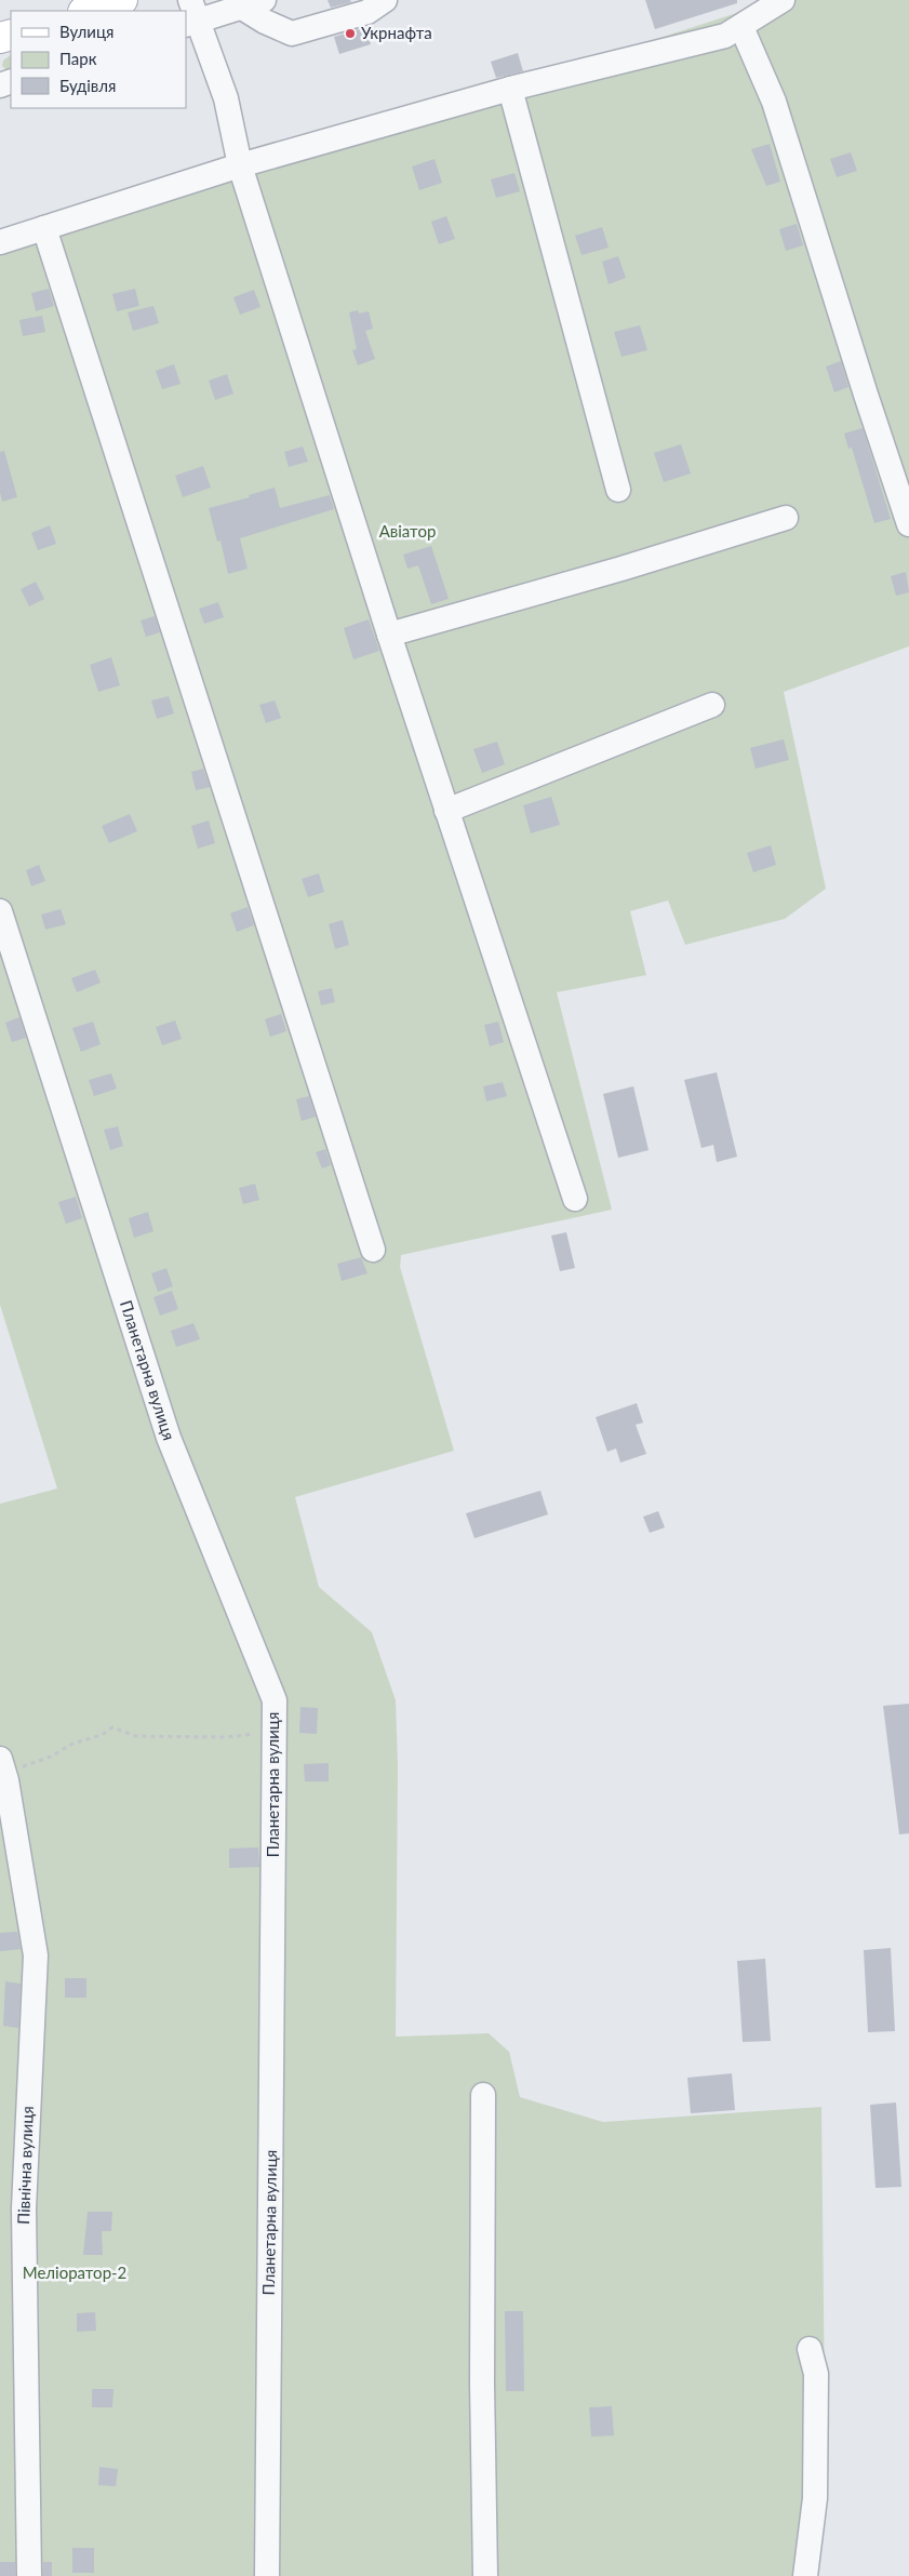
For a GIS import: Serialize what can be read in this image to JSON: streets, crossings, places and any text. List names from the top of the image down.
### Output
{
  "streets": {
    "street": ["Планетарна вулиця", "Північна вулиця"]
  },
  "parks": ["Авіатор", "Меліоратор-2"],
  "places": ["Укрнафта"],
  "legend": ["Вулиця", "Парк", "Будівля"]
}
